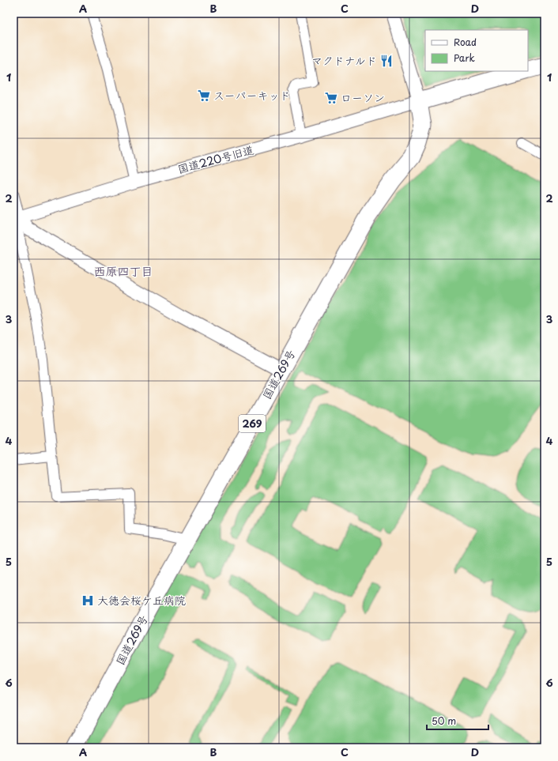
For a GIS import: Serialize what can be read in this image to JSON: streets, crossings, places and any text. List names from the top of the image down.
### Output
{
  "streets": {
    "highway": ["国道269号", "269"],
    "street": ["国道220号旧道"]
  },
  "crossings": [
    ["国道220号旧道", "国道269号"]
  ],
  "districts": ["西原四丁目"],
  "places": {
    "restaurant": ["マクドナルド"],
    "supermarket": ["スーパーキッド", "ローソン"],
    "hospital": ["大徳会桜ケ丘病院"]
  },
  "legend": ["Road", "Park"],
  "scale_bar": "50 m",
  "grid": {
    "columns": [
      "A",
      "B",
      "C",
      "D"
    ],
    "rows": [
      "1",
      "2",
      "3",
      "4",
      "5",
      "6"
    ]
  }
}
